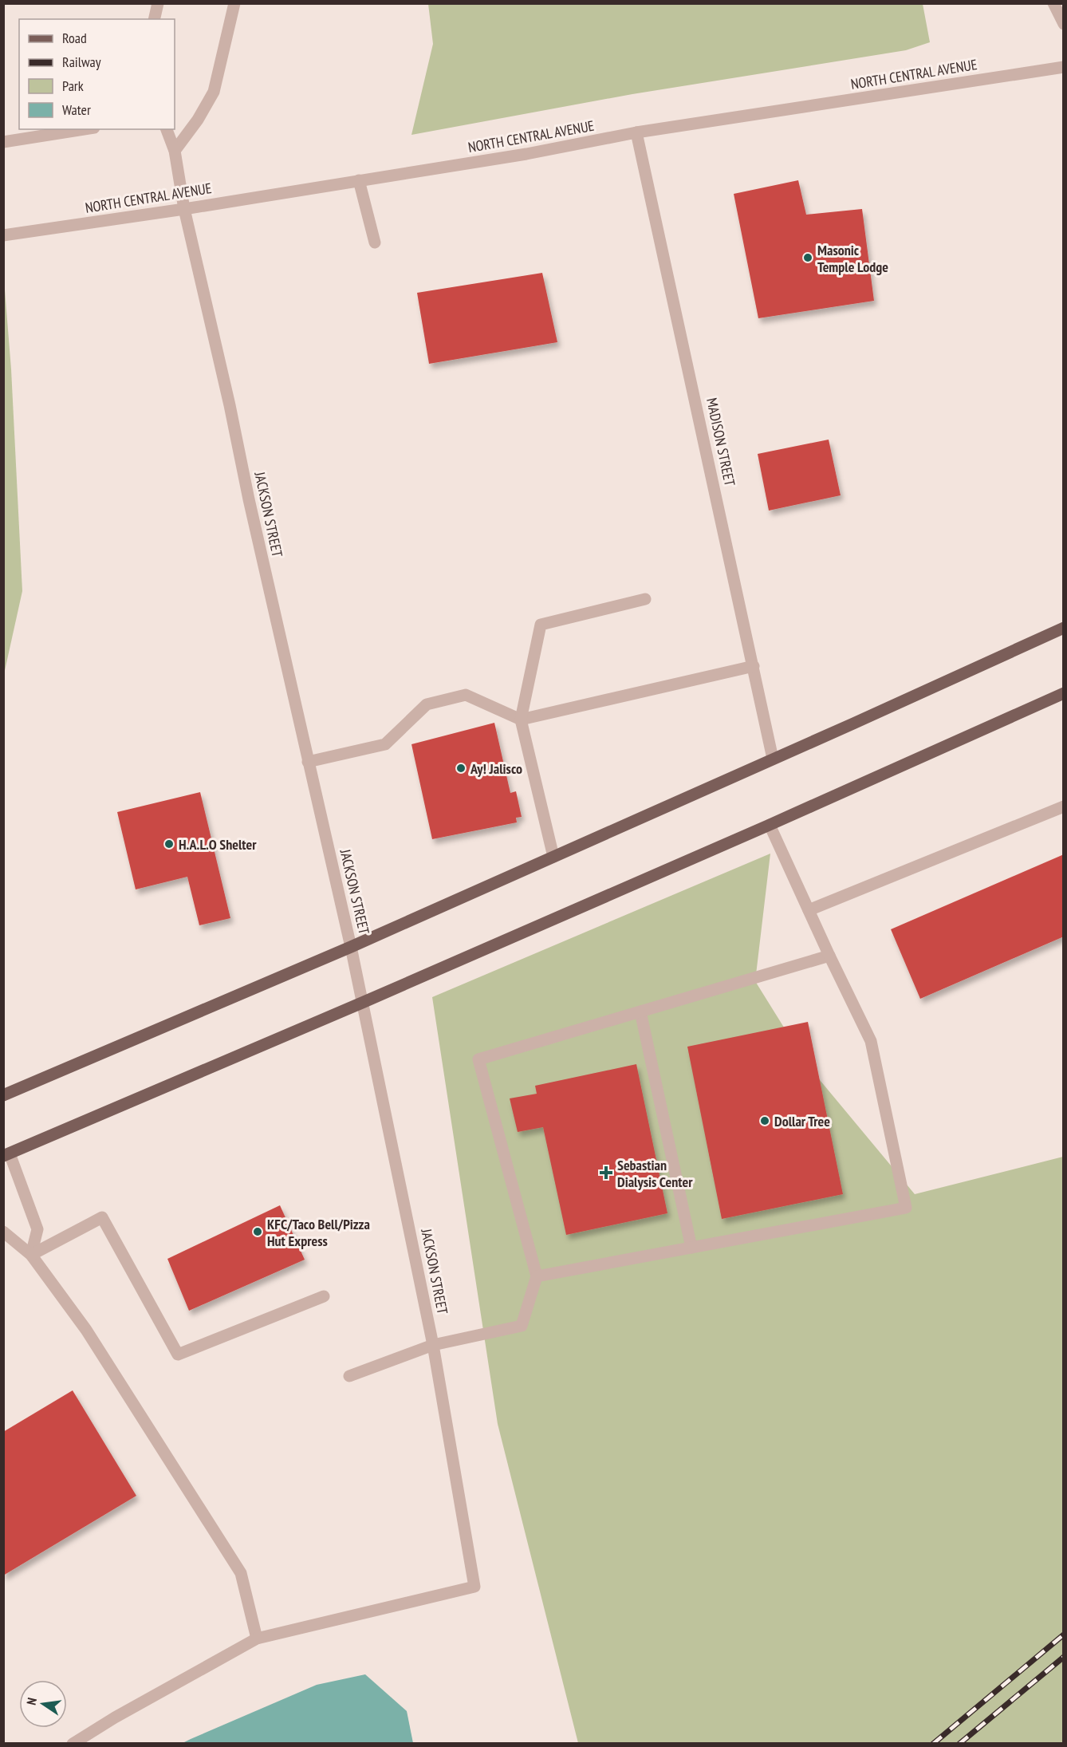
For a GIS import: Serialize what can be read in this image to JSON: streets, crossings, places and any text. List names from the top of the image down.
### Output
{
  "streets": {
    "street": ["NORTH CENTRAL AVENUE", "MADISON STREET", "JACKSON STREET"]
  },
  "crossings": [
    ["NORTH CENTRAL AVENUE", "MADISON STREET"],
    ["NORTH CENTRAL AVENUE", "JACKSON STREET"]
  ],
  "places": {
    "other": [
      "Masonic Temple Lodge",
      "Ay! Jalisco",
      "H.A.L.O Shelter",
      "Dollar Tree",
      "KFC/Taco Bell/Pizza Hut Express"
    ],
    "health": ["Sebastian Dialysis Center"]
  },
  "legend": [
    "Road",
    "Railway",
    "Park",
    "Water"
  ],
  "north": "left"
}
